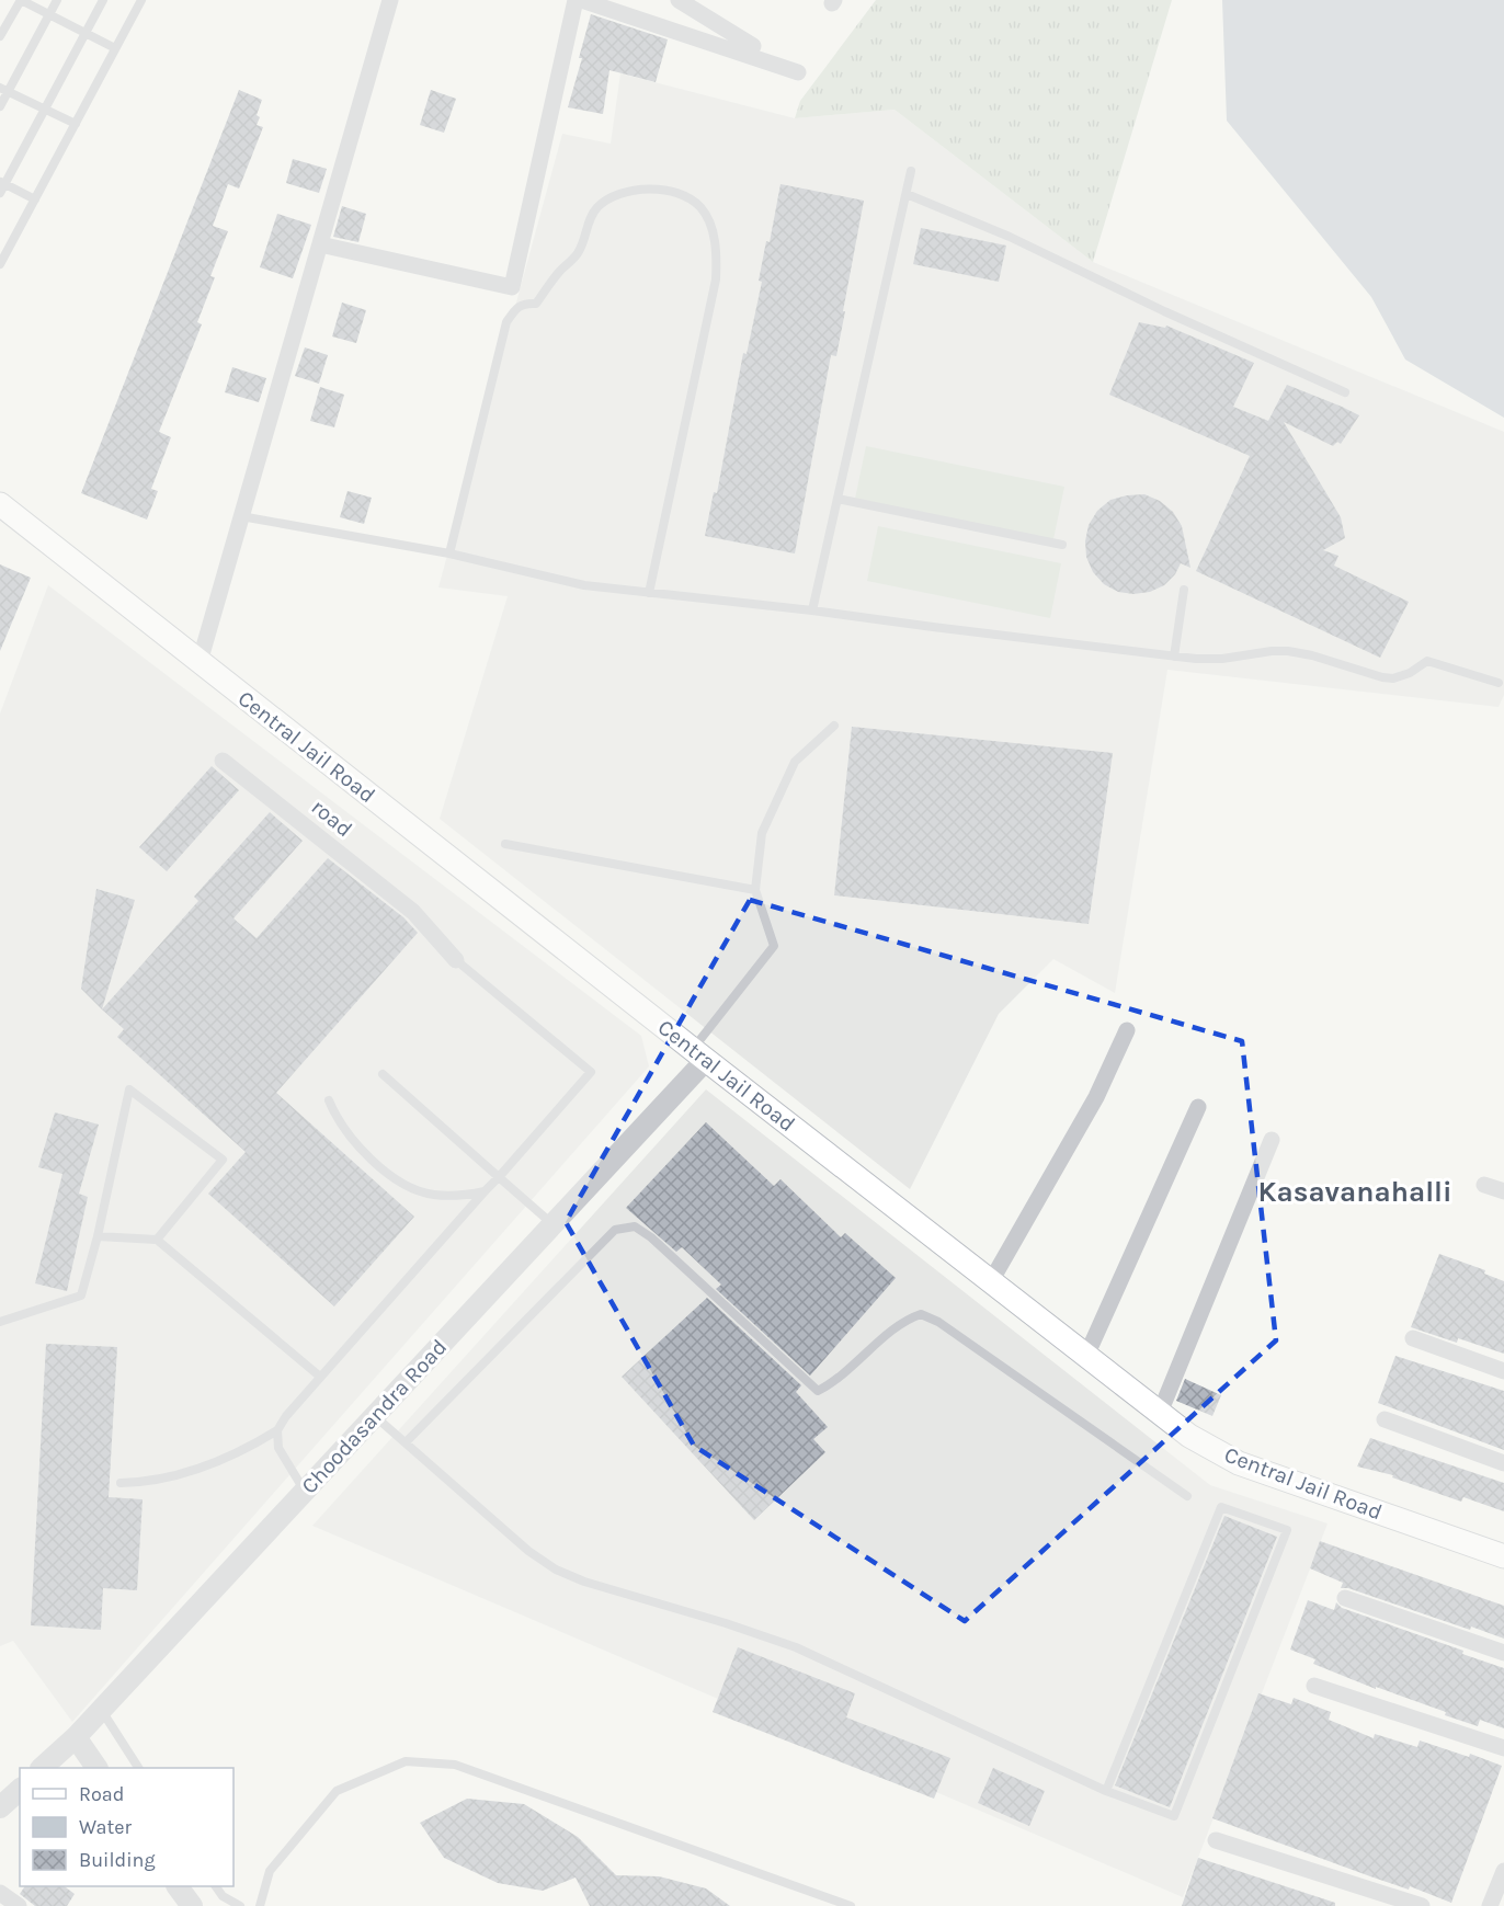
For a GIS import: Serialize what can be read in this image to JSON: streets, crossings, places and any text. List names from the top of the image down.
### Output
{
  "streets": {
    "main road": ["Central Jail Road"],
    "street": ["road", "Choodasandra Road"]
  },
  "crossings": [
    ["Central Jail Road", "Choodasandra Road"]
  ],
  "districts": ["Kasavanahalli"],
  "legend": ["Road", "Water", "Building"]
}
